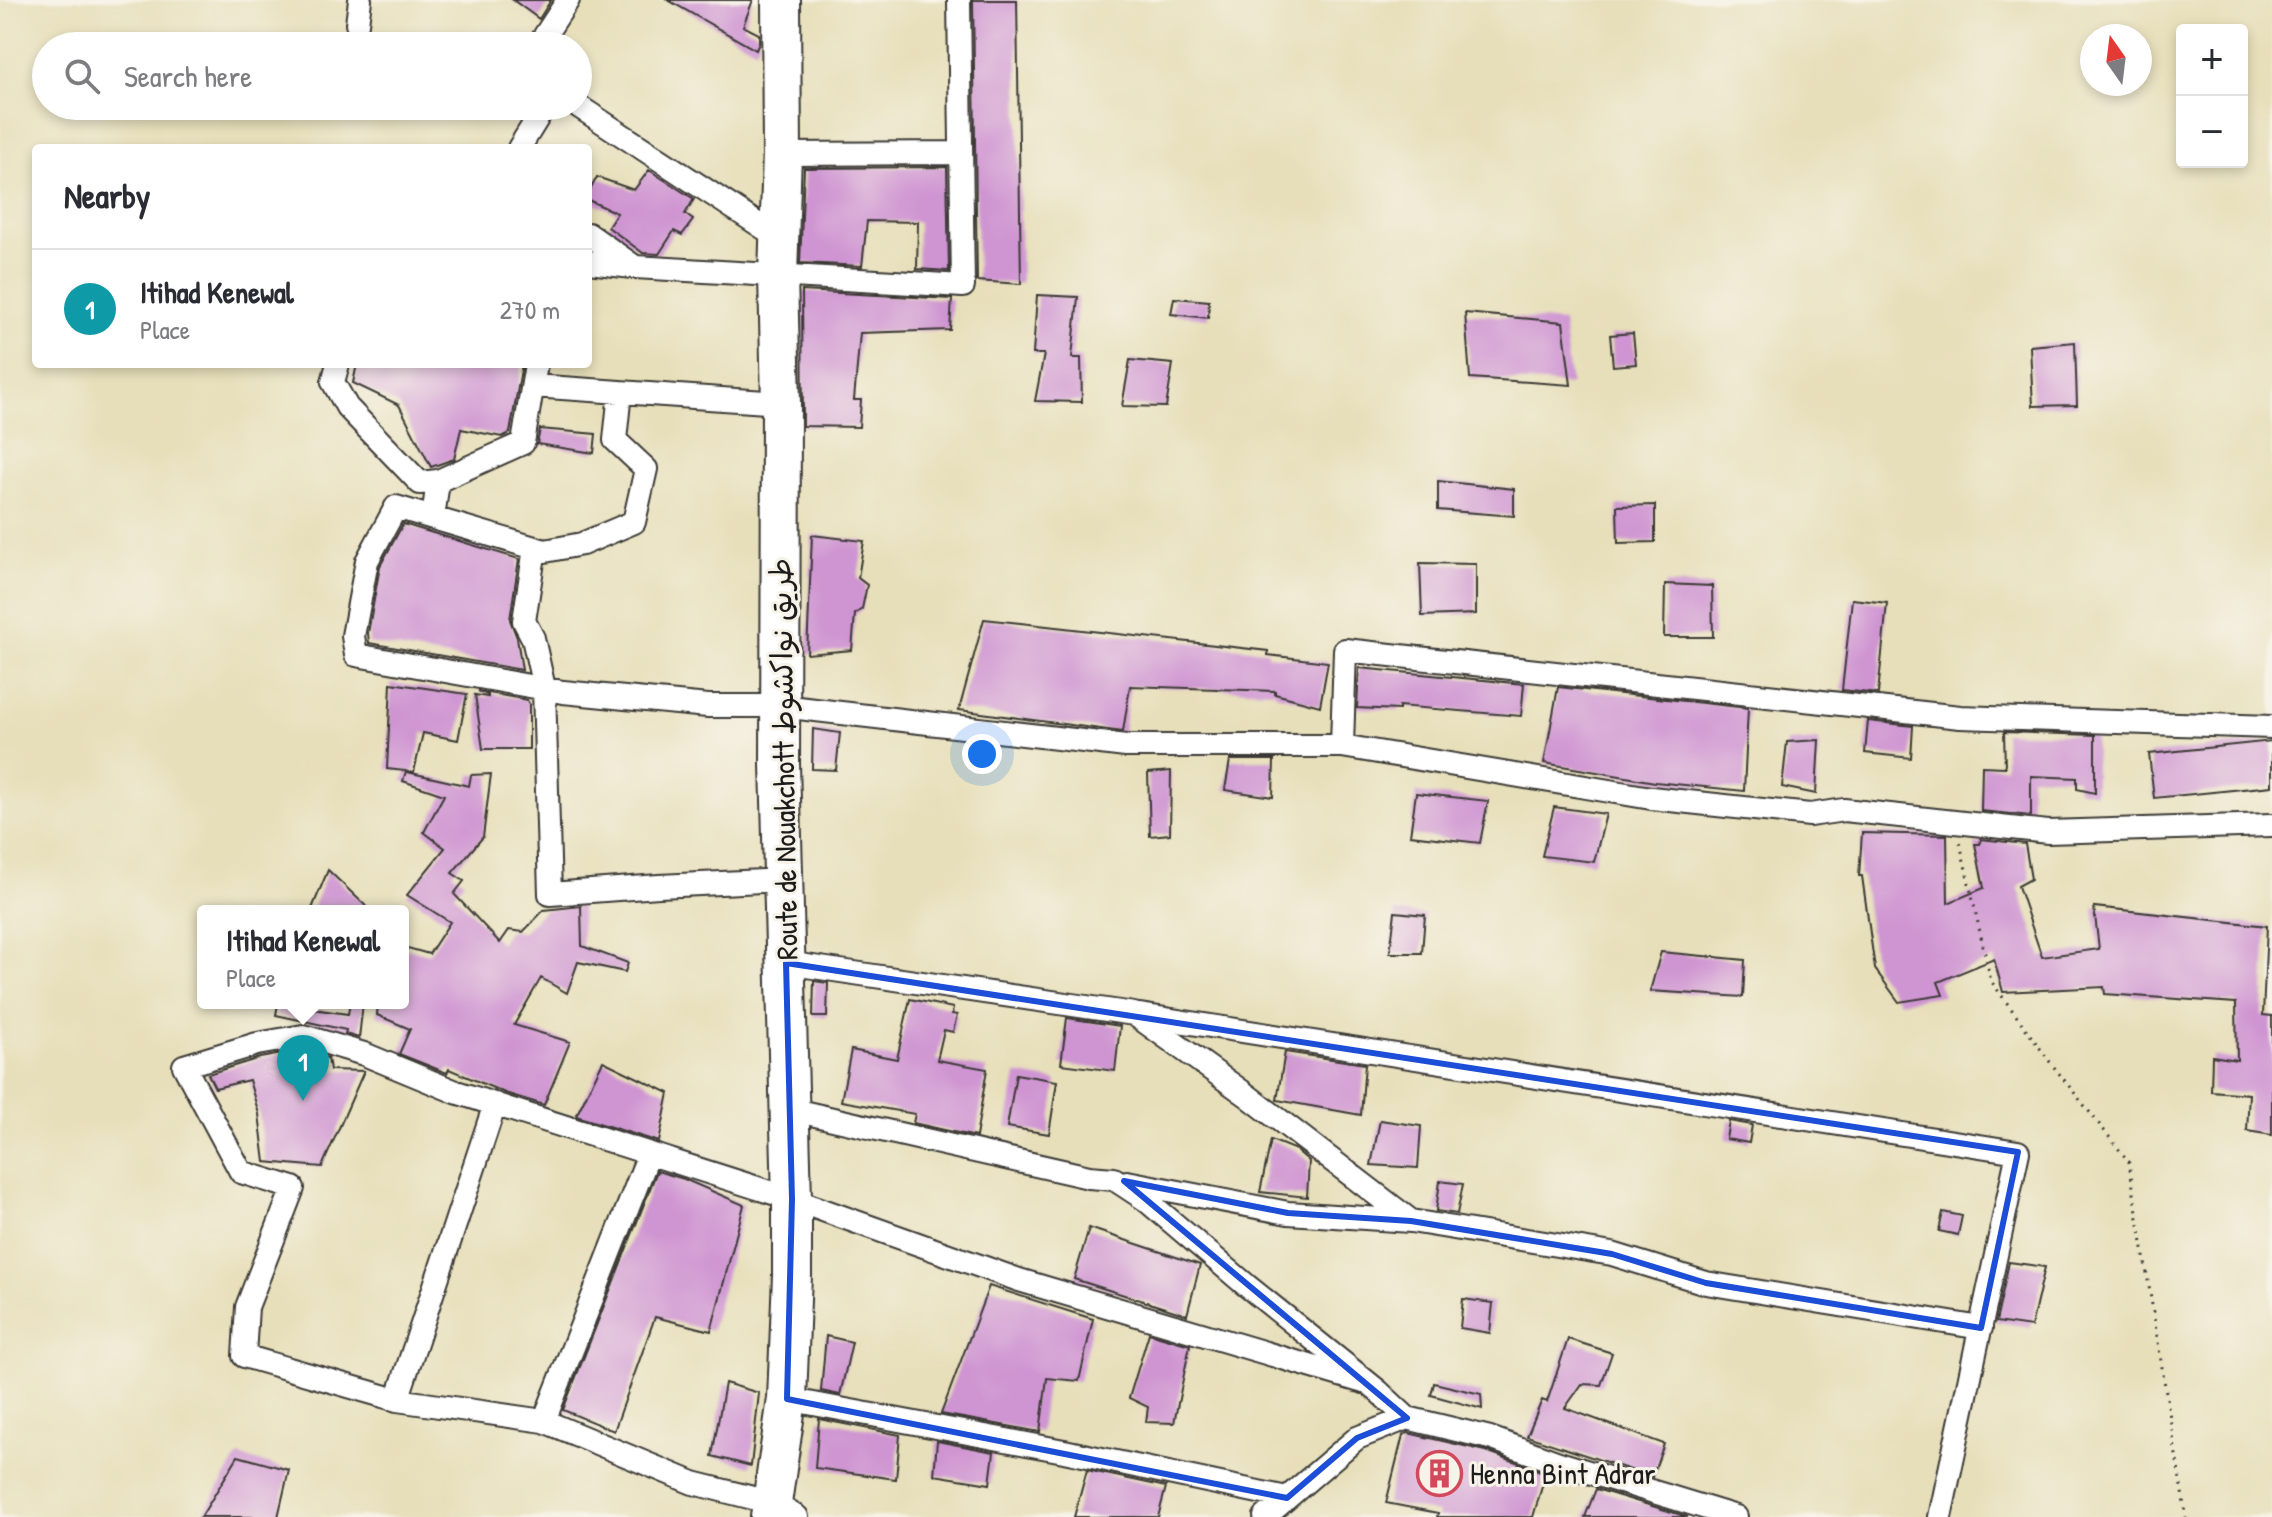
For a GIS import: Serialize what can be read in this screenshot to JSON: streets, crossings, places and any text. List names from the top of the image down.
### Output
{
  "streets": {
    "highway": ["Route de Nouakchott طريق نواكشوط"]
  },
  "places": {
    "building": ["Henna Bint Adrar"]
  },
  "north": "top",
  "page": {
    "map_buttons": ["+", "−"],
    "search": "Search here",
    "heading": "Nearby",
    "list": [
      {
        "mark": "1",
        "name": "Itihad Kenewal",
        "note": "Place",
        "value": "270 m"
      }
    ],
    "popup": ["Itihad Kenewal", "Place"],
    "pins": "1"
  }
}
